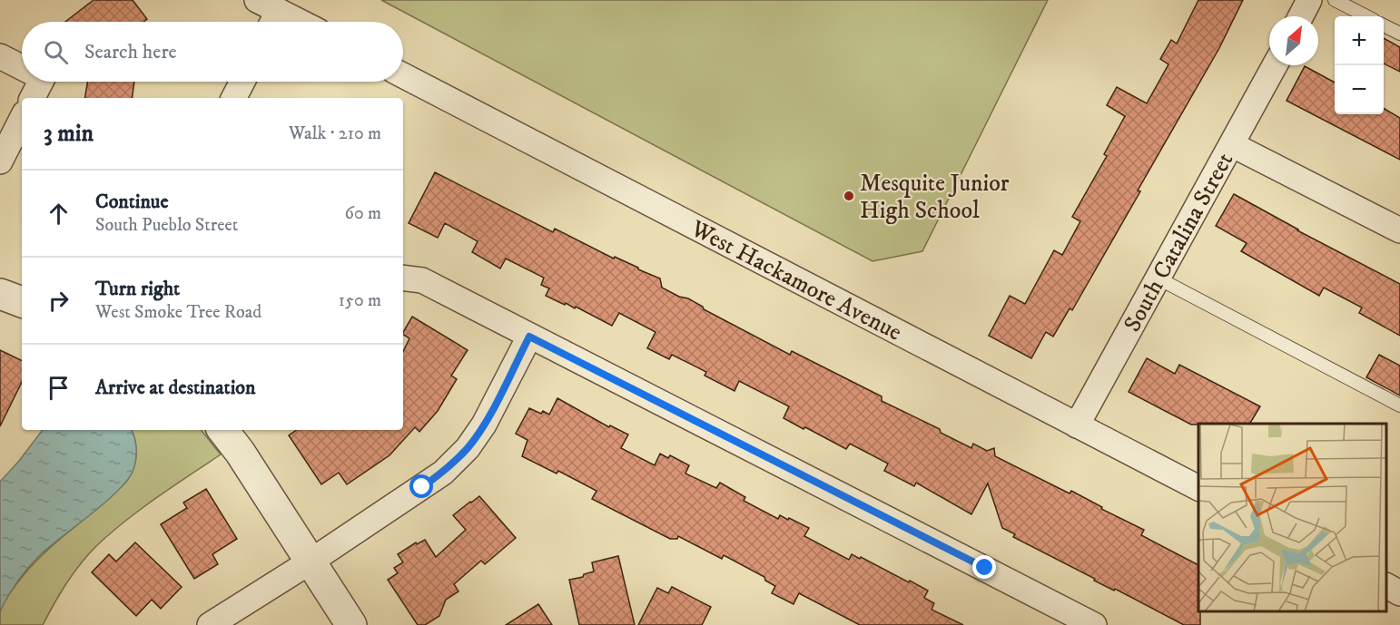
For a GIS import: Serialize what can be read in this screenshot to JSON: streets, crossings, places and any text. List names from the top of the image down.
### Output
{
  "streets": {
    "street": ["South Catalina Street", "West Hackamore Avenue"]
  },
  "crossings": [
    ["South Catalina Street", "West Hackamore Avenue"]
  ],
  "places": ["Mesquite Junior High School"],
  "north": "top right",
  "page": {
    "map_buttons": ["+", "−"],
    "search": "Search here",
    "heading": ["3 min", "Walk · 210 m"],
    "list": [
      ["Continue", "South Pueblo Street", "60 m"],
      ["Turn right", "West Smoke Tree Road", "150 m"],
      "Arrive at destination"
    ]
  }
}
